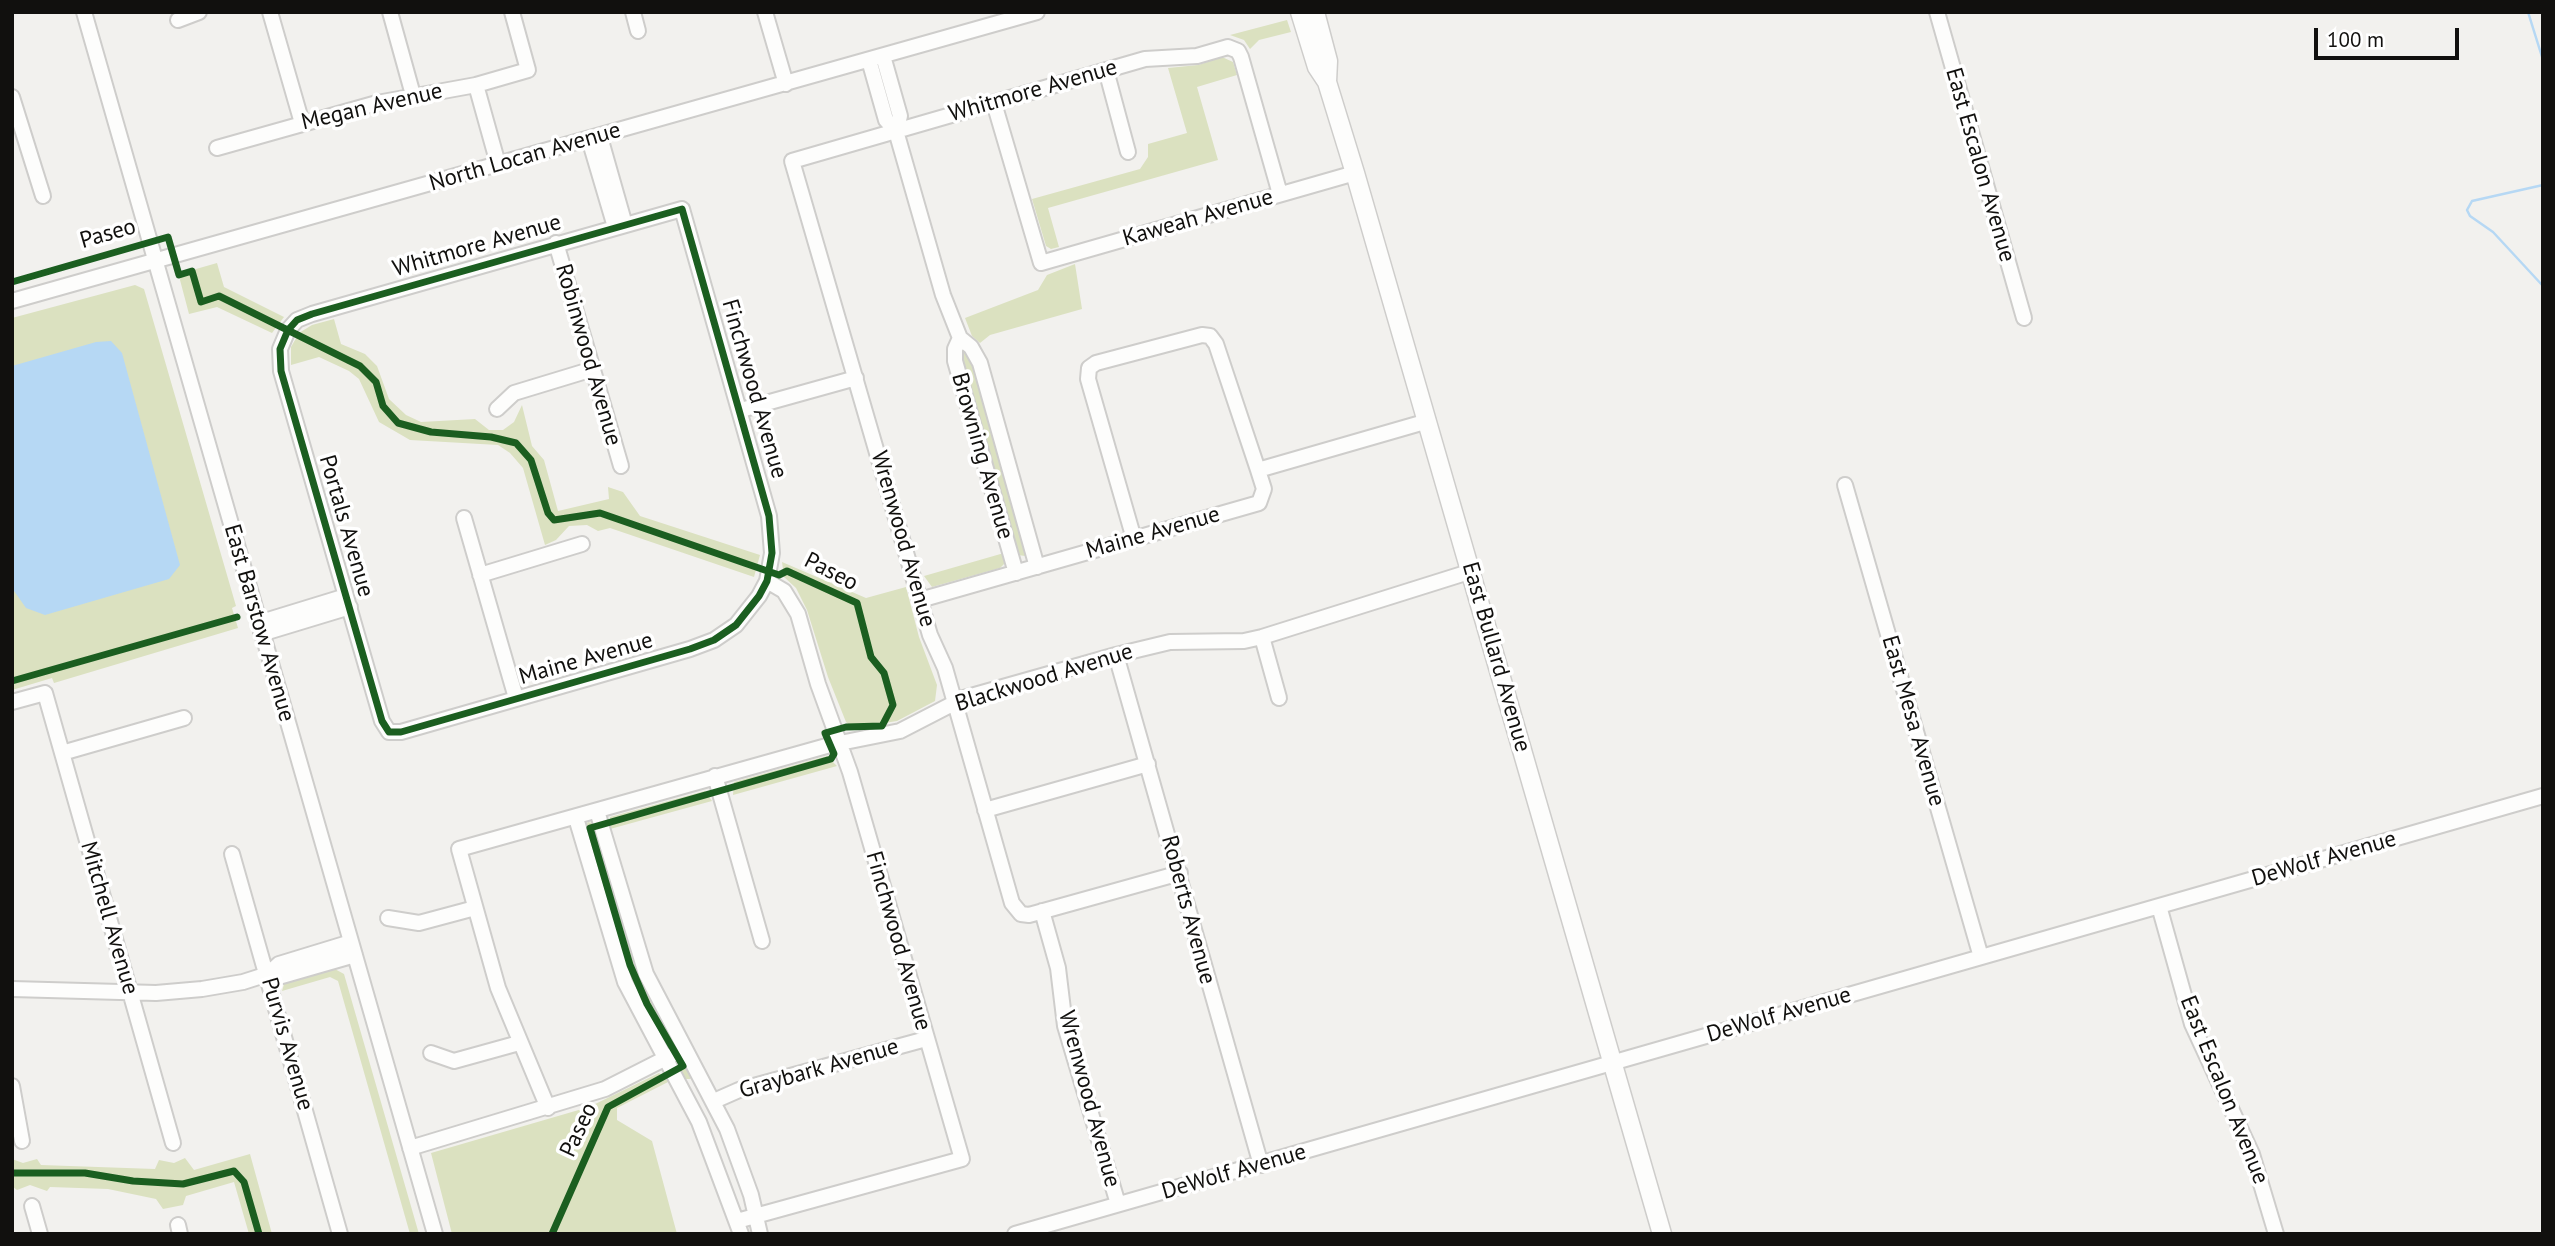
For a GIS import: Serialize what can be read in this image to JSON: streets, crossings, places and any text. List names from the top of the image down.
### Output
{
  "streets": {
    "main road": ["East Bullard Avenue"],
    "street": [
      "Whitmore Avenue",
      "Megan Avenue",
      "North Locan Avenue",
      "East Escalon Avenue",
      "Kaweah Avenue",
      "Robinwood Avenue",
      "Finchwood Avenue",
      "Browning Avenue",
      "Portals Avenue",
      "Maine Avenue",
      "Wrenwood Avenue",
      "East Barstow Avenue",
      "Blackwood Avenue",
      "East Mesa Avenue",
      "DeWolf Avenue",
      "Roberts Avenue",
      "Mitchell Avenue",
      "Purvis Avenue",
      "Graybark Avenue"
    ],
    "cycle path": ["Paseo"]
  },
  "crossings": [
    ["Whitmore Avenue", "Kaweah Avenue"],
    ["Whitmore Avenue", "Robinwood Avenue"],
    ["Whitmore Avenue", "Finchwood Avenue"],
    ["Whitmore Avenue", "Browning Avenue"],
    ["Whitmore Avenue", "Portals Avenue"],
    ["Whitmore Avenue", "Wrenwood Avenue"],
    ["North Locan Avenue", "Browning Avenue"],
    ["North Locan Avenue", "East Barstow Avenue"],
    ["East Escalon Avenue", "DeWolf Avenue"],
    ["Kaweah Avenue", "East Bullard Avenue"],
    ["Finchwood Avenue", "Maine Avenue"],
    ["Finchwood Avenue", "Blackwood Avenue"],
    ["Finchwood Avenue", "Graybark Avenue"],
    ["Browning Avenue", "Maine Avenue"],
    ["Portals Avenue", "Maine Avenue"],
    ["Maine Avenue", "Wrenwood Avenue"],
    ["Wrenwood Avenue", "Blackwood Avenue"],
    ["Wrenwood Avenue", "DeWolf Avenue"],
    ["East Bullard Avenue", "Blackwood Avenue"],
    ["East Bullard Avenue", "DeWolf Avenue"],
    ["Blackwood Avenue", "Roberts Avenue"],
    ["East Mesa Avenue", "DeWolf Avenue"],
    ["DeWolf Avenue", "Roberts Avenue"]
  ],
  "scale_bar": "100 m"
}
